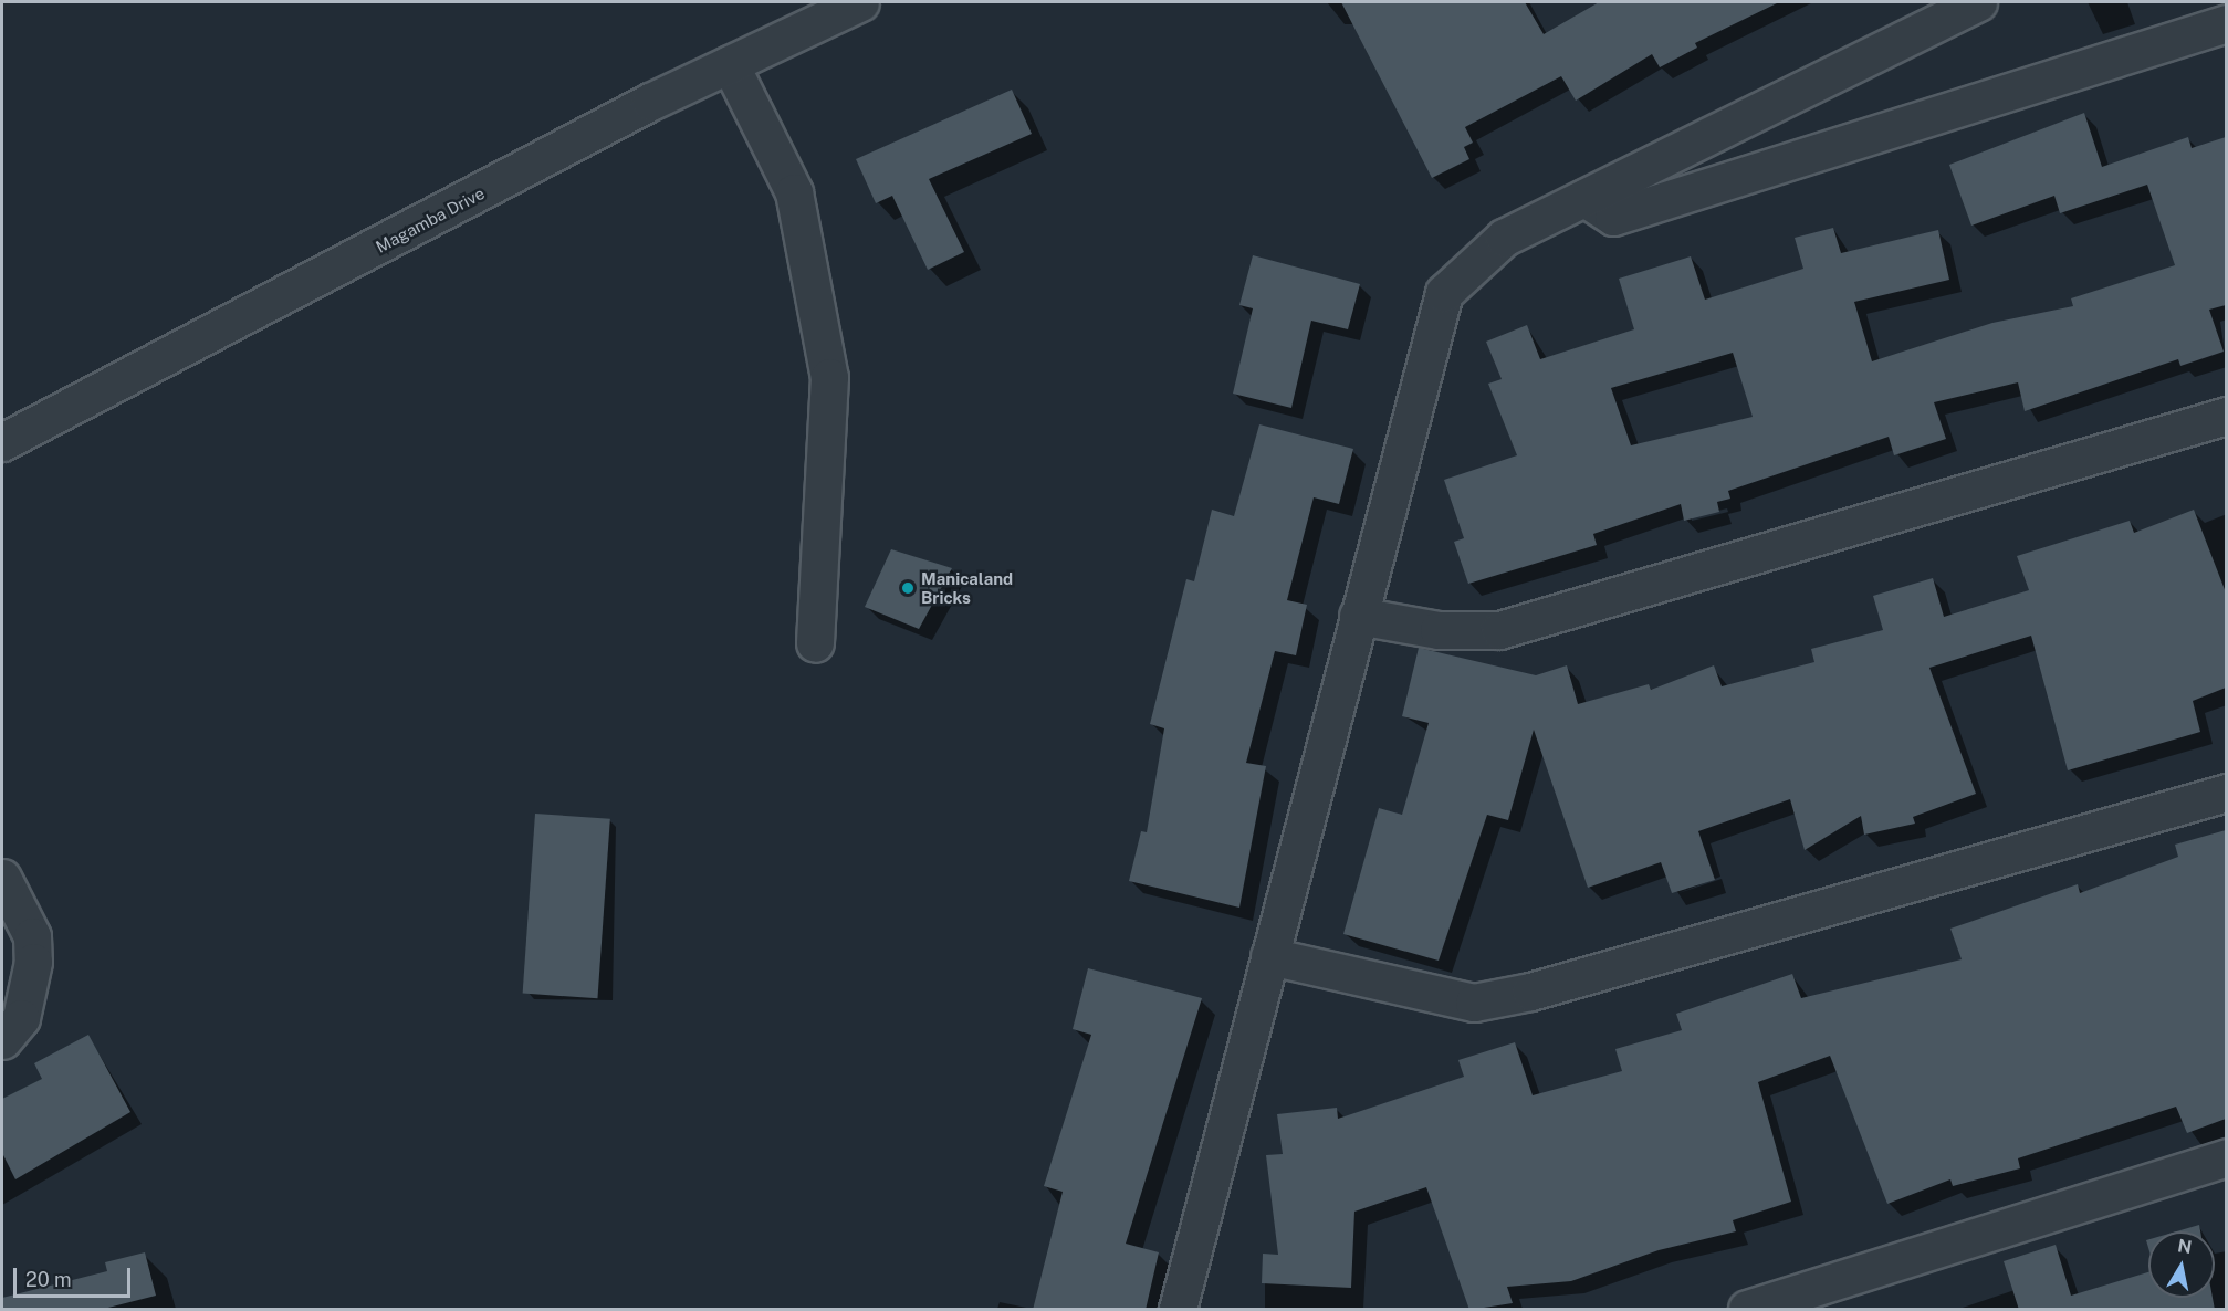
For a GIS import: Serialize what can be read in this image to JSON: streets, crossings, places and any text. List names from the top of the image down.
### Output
{
  "streets": {
    "street": ["Magamba Drive"]
  },
  "places": ["Manicaland Bricks"],
  "scale_bar": "20 m",
  "north": "top"
}
